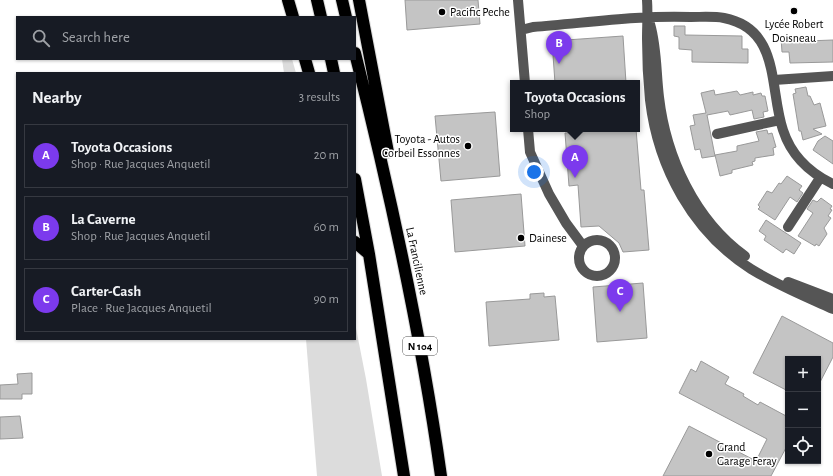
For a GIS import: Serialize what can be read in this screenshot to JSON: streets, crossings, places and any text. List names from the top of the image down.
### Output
{
  "streets": {
    "highway": ["La Francilienne", "N 104"]
  },
  "places": [
    "Lycée Robert Doisneau",
    "Pacific Peche",
    "Toyota - Autos Corbeil Essonnes",
    "Dainese",
    "Grand Garage Feray"
  ],
  "page": {
    "search": "Search here",
    "pins": ["B", "A", "C"],
    "heading": ["Nearby", "3 results"],
    "popup": ["Toyota Occasions", "Shop"],
    "list": [
      {
        "mark": "A",
        "name": "Toyota Occasions",
        "note": "Shop · Rue Jacques Anquetil",
        "value": "20 m"
      },
      {
        "mark": "B",
        "name": "La Caverne",
        "note": "Shop · Rue Jacques Anquetil",
        "value": "60 m"
      },
      {
        "mark": "C",
        "name": "Carter-Cash",
        "note": "Place · Rue Jacques Anquetil",
        "value": "90 m"
      }
    ],
    "map_buttons": ["+", "−"]
  }
}
